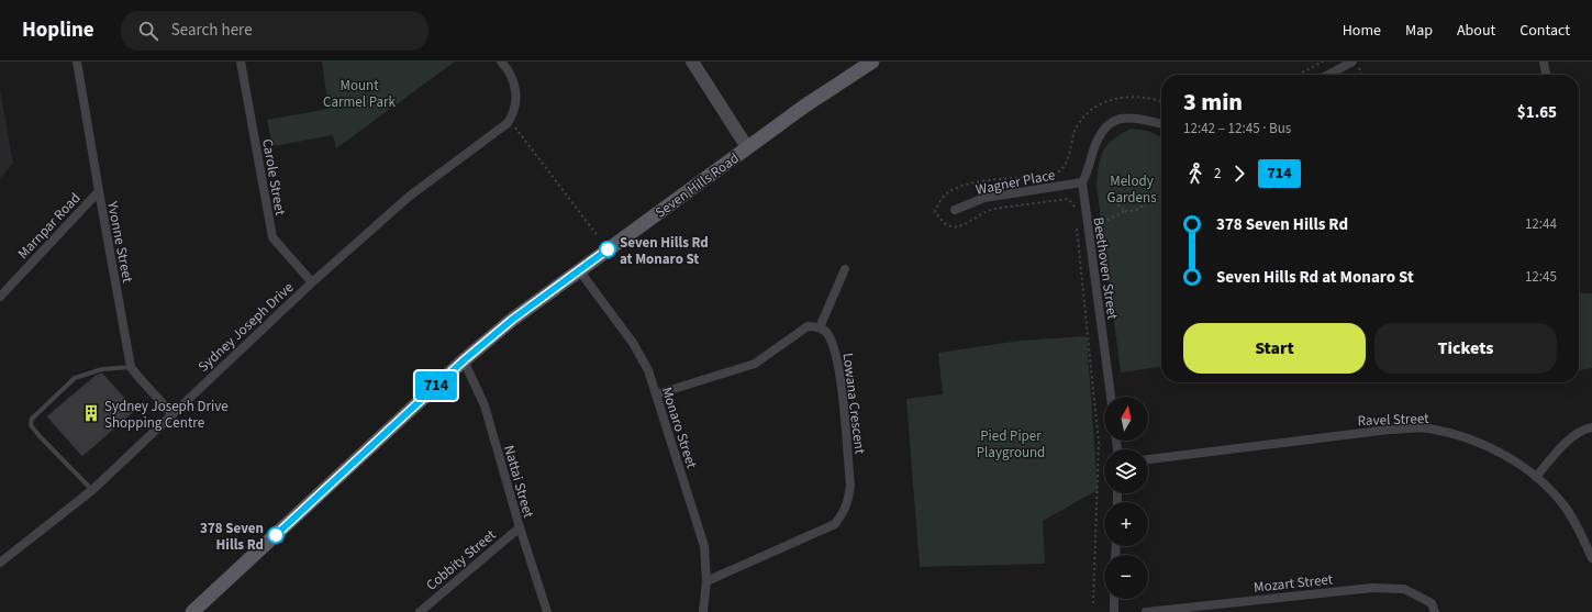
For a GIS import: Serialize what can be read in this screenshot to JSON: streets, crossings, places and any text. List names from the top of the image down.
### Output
{
  "streets": {
    "main road": ["Seven Hills Road"],
    "street": [
      "Carole Street",
      "Wagner Place",
      "Marnpar Road",
      "Yvonne Street",
      "Beethoven Street",
      "Sydney Joseph Drive",
      "Lowana Crescent",
      "Ravel Street",
      "Monaro Street",
      "Nattai Street",
      "Cobbity Street",
      "Mozart Street"
    ]
  },
  "crossings": [
    ["Carole Street", "Sydney Joseph Drive"],
    ["Wagner Place", "Beethoven Street"],
    ["Seven Hills Road", "Monaro Street"],
    ["Seven Hills Road", "Nattai Street"],
    ["Marnpar Road", "Yvonne Street"],
    ["Yvonne Street", "Sydney Joseph Drive"],
    ["Lowana Crescent", "Monaro Street"],
    ["Nattai Street", "Cobbity Street"]
  ],
  "parks": ["Mount Carmel Park", "Melody Gardens", "Pied Piper Playground"],
  "places": {
    "other": ["Seven Hills Rd at Monaro St", "378 Seven Hills Rd"],
    "building": ["Sydney Joseph Drive Shopping Centre"]
  },
  "lines": ["bus line 714"],
  "north": "top",
  "page": {
    "header": "Hopline",
    "search": "Search here",
    "nav": [
      "Home",
      "Map",
      "About",
      "Contact"
    ],
    "on_map": "714",
    "heading": ["3 min", "12:42 – 12:45 · Bus", "$1.65"],
    "legs": ["2", "714"],
    "list": [
      {
        "name": "378 Seven Hills Rd",
        "value": "12:44"
      },
      {
        "name": "Seven Hills Rd at Monaro St",
        "value": "12:45"
      }
    ],
    "buttons": ["Start", "Tickets"],
    "map_buttons": ["+", "−"]
  }
}
